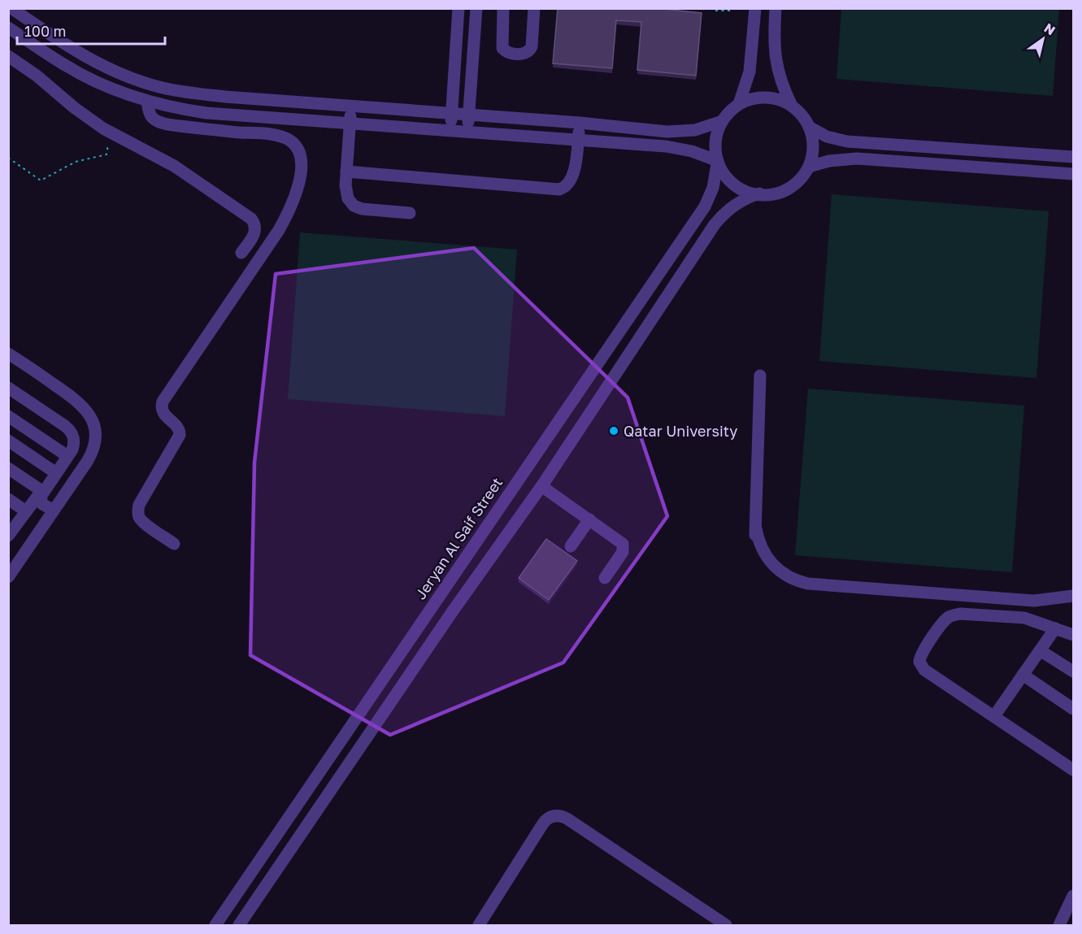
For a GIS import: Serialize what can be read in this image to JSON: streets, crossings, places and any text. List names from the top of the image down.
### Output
{
  "streets": {
    "street": ["Jeryan Al Saif Street"]
  },
  "places": ["Qatar University"],
  "scale_bar": "100 m",
  "north": "top right"
}
